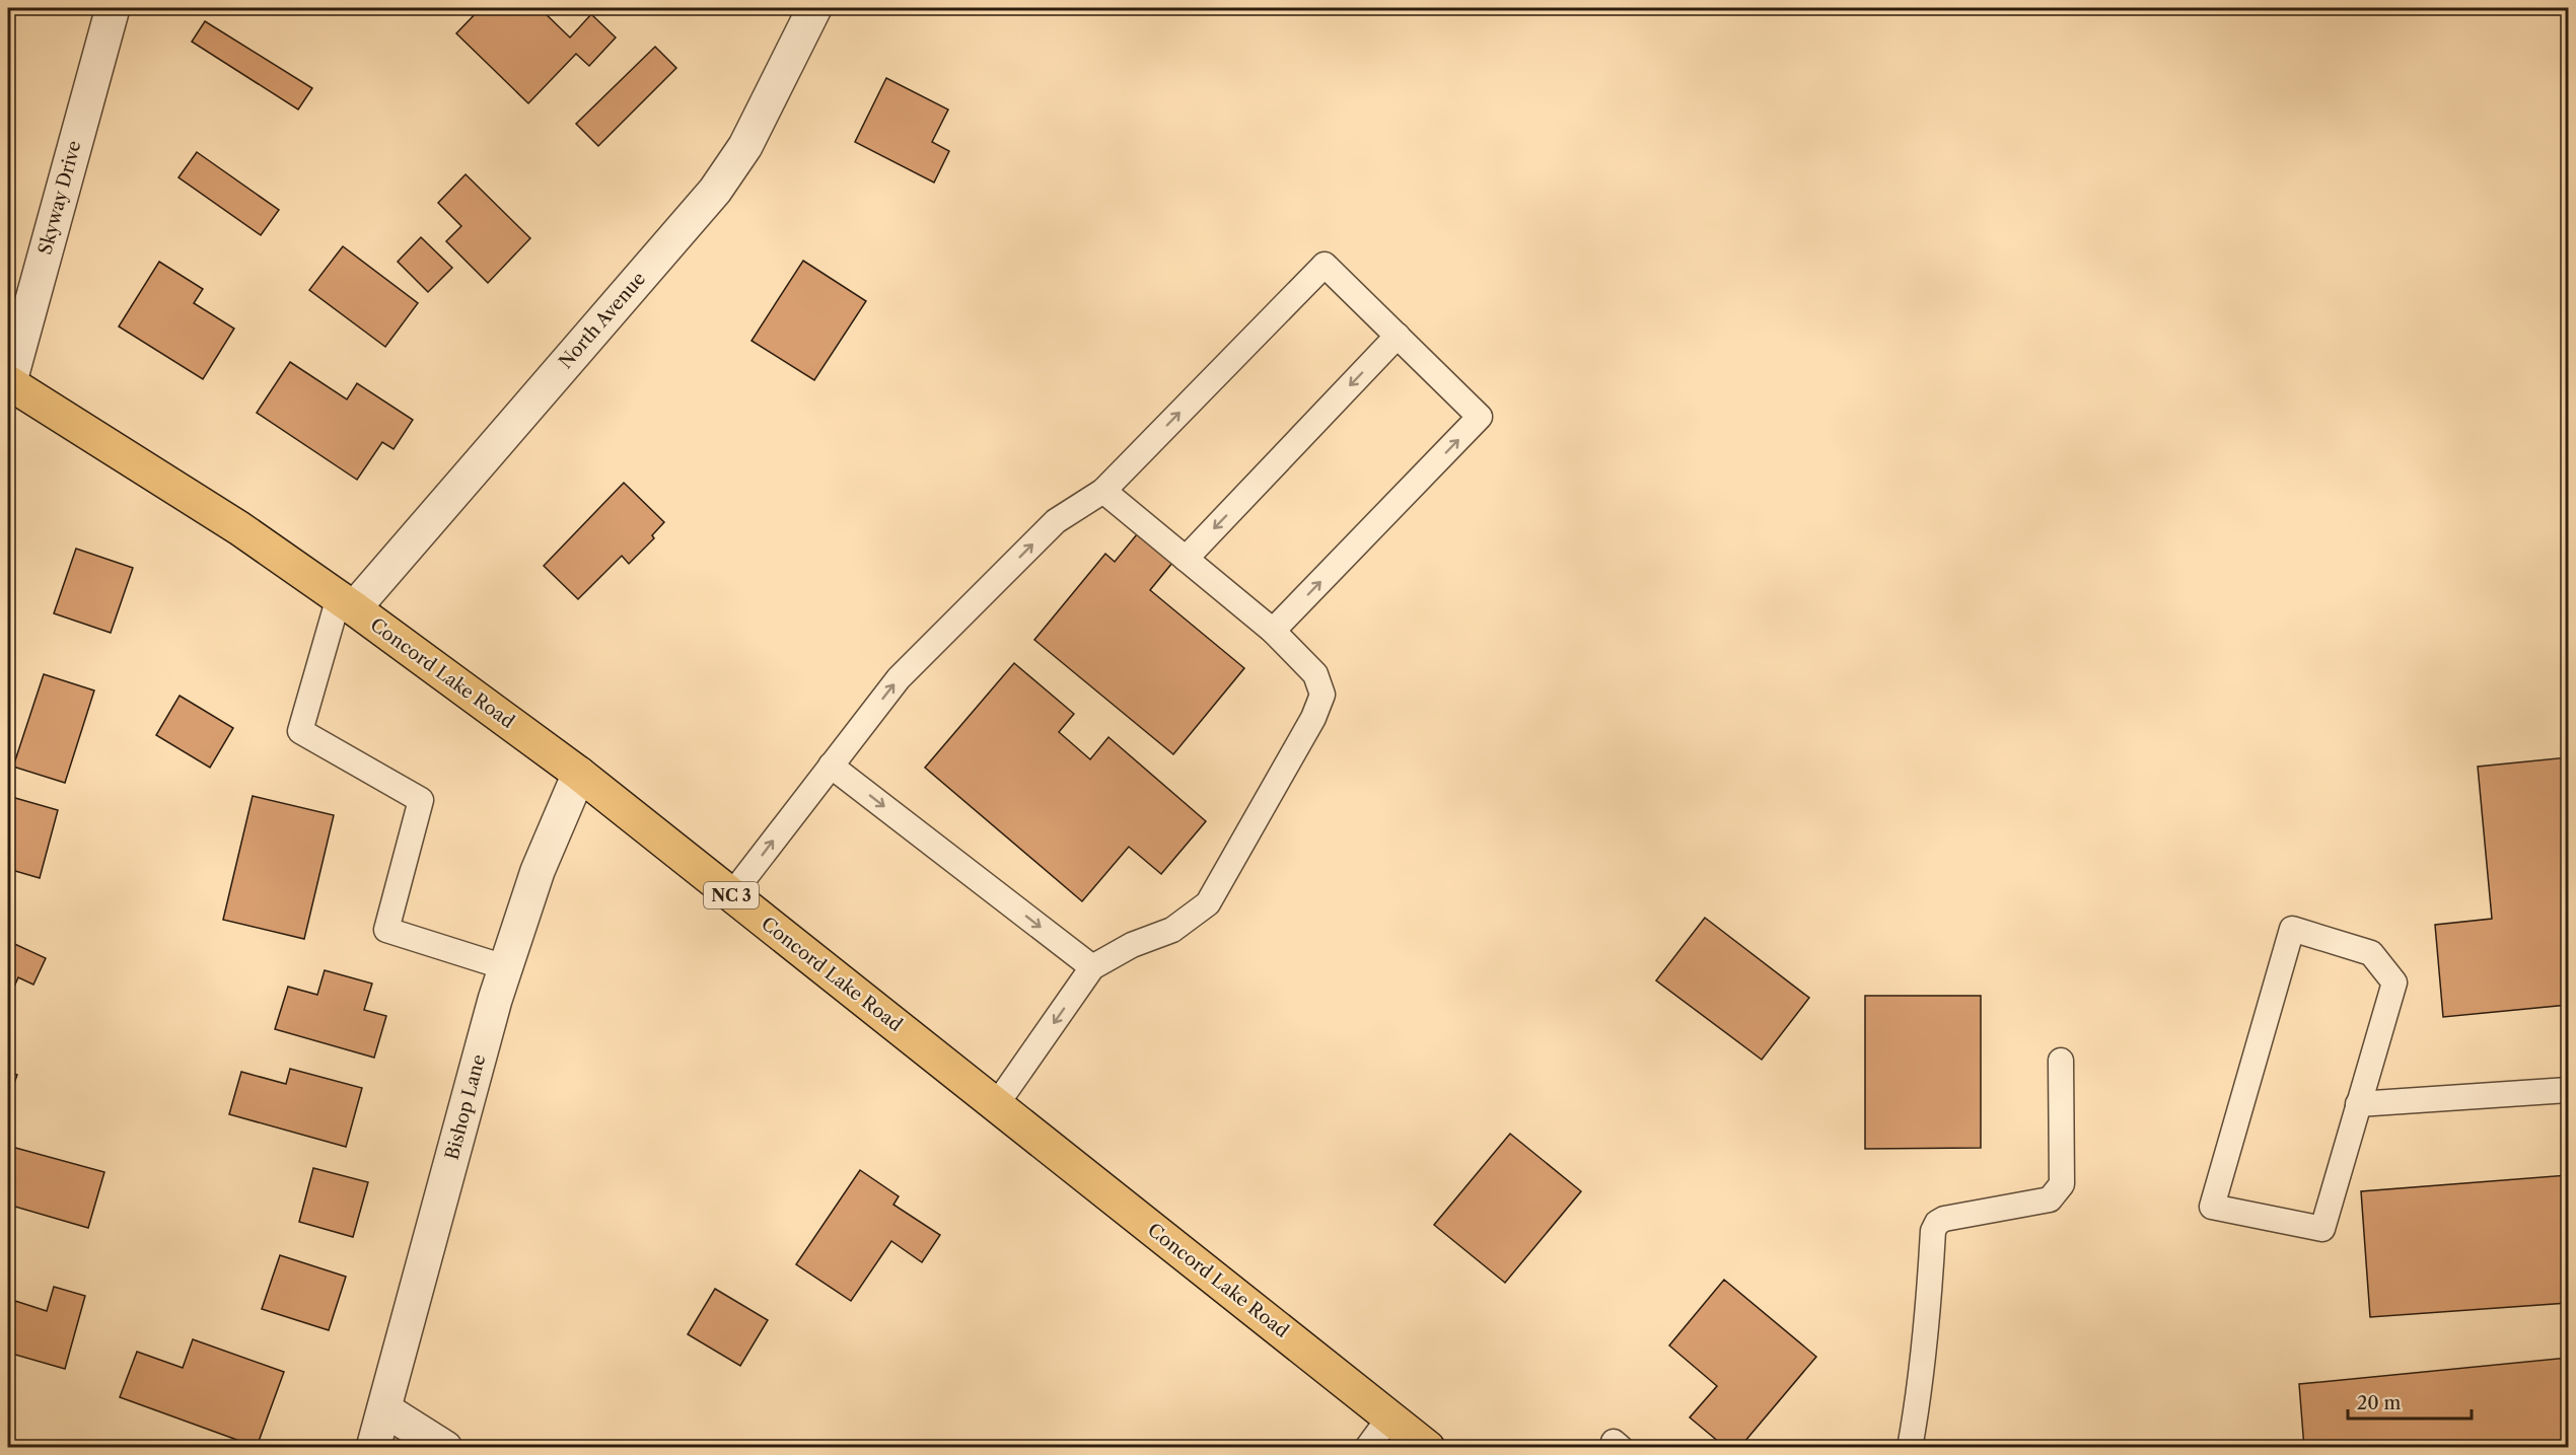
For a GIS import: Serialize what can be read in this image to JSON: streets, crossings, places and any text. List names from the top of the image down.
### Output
{
  "streets": {
    "main road": ["Concord Lake Road", "NC 3"],
    "street": ["Skyway Drive", "North Avenue", "Bishop Lane"]
  },
  "crossings": [
    ["Skyway Drive", "Concord Lake Road"],
    ["North Avenue", "Concord Lake Road"],
    ["Concord Lake Road", "Bishop Lane"]
  ],
  "scale_bar": "20 m"
}
